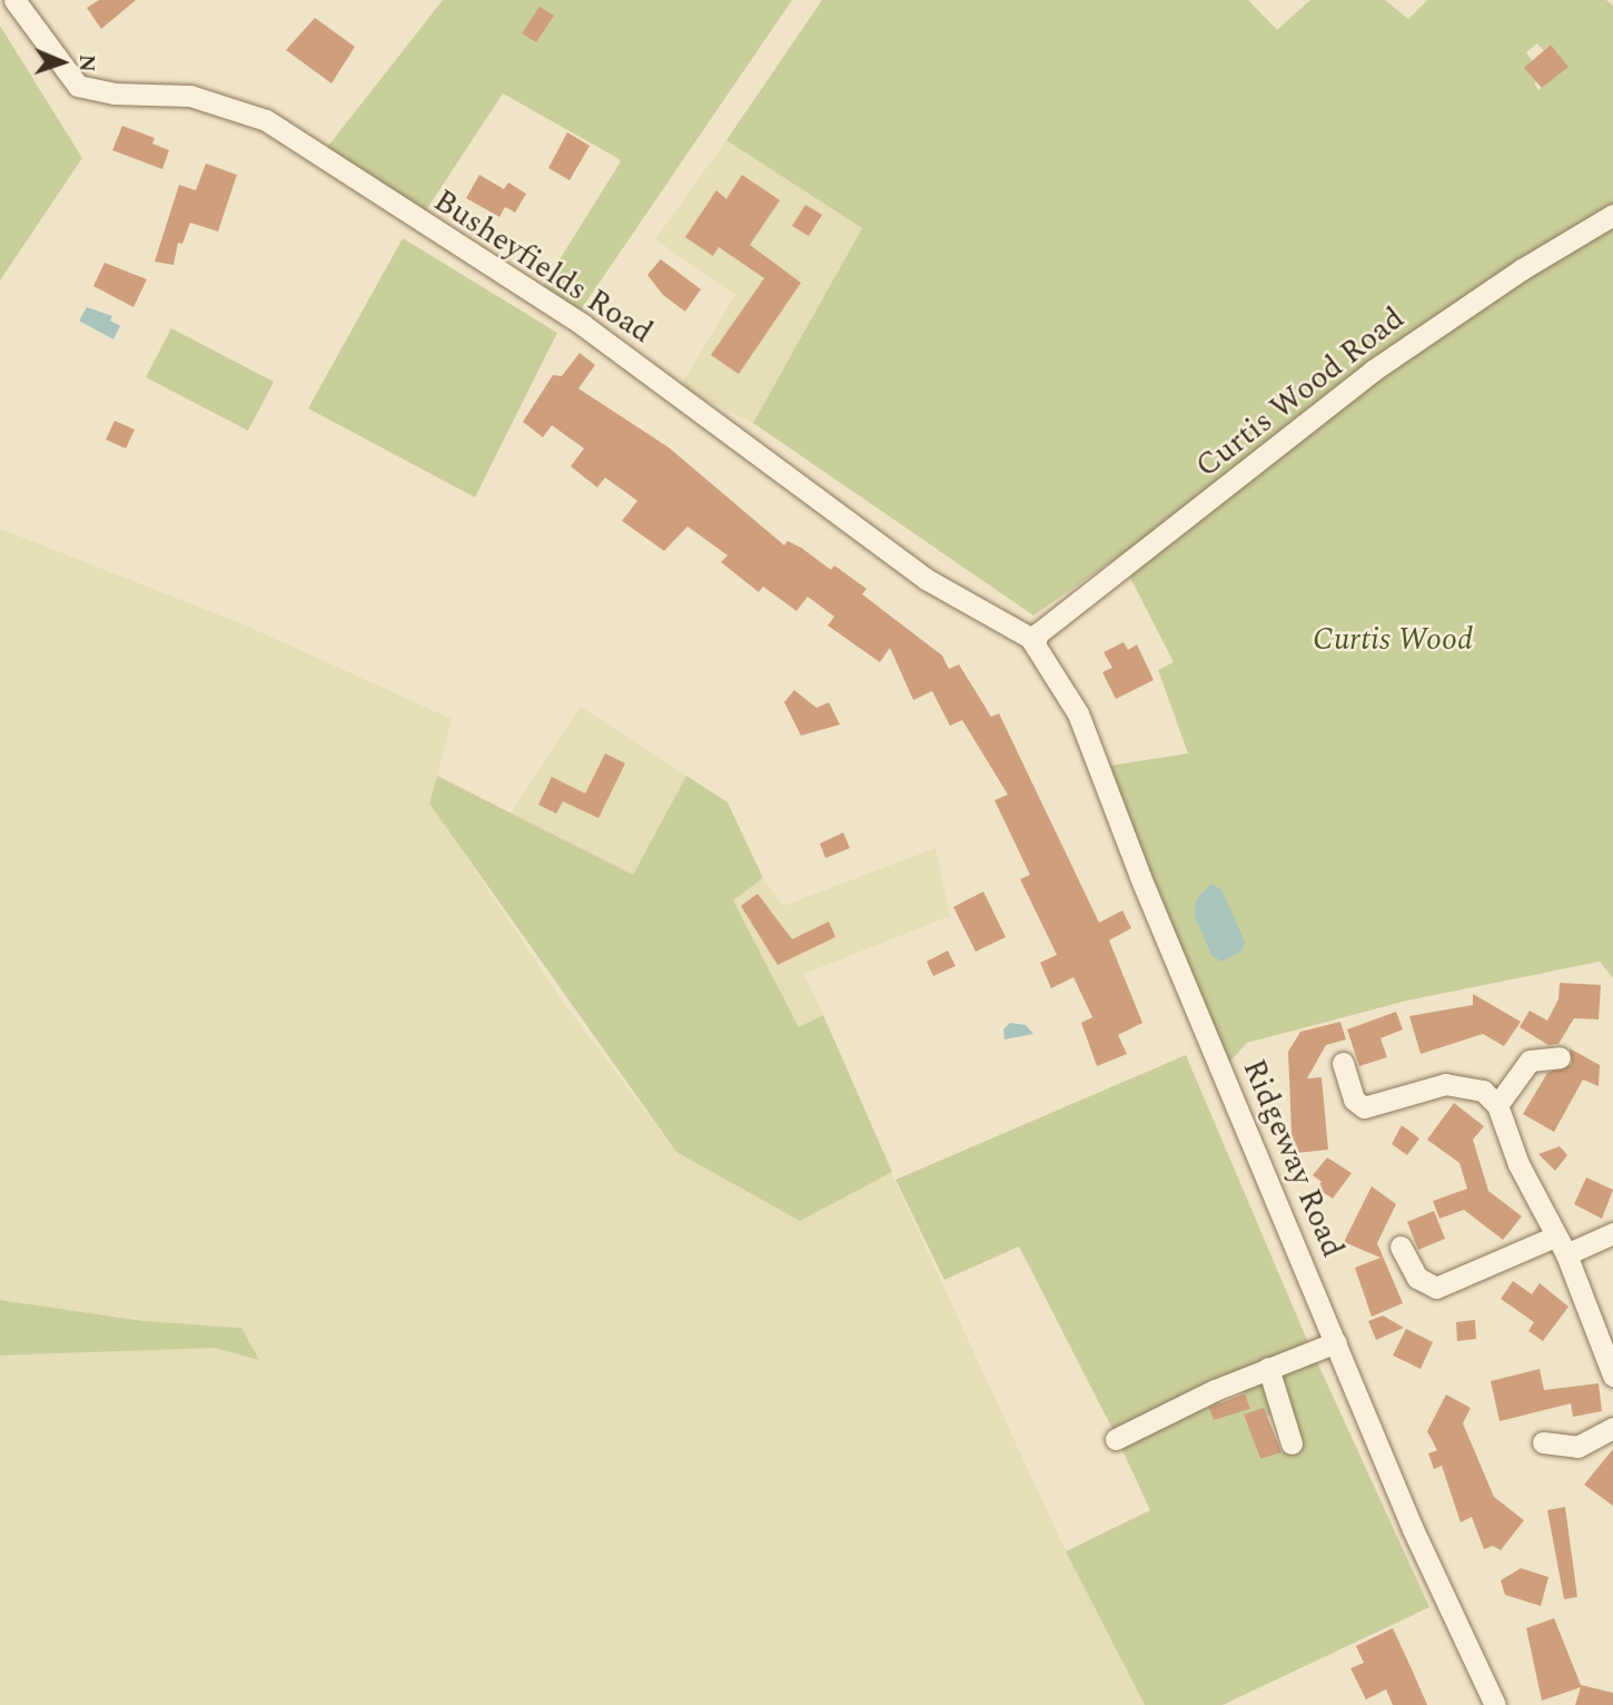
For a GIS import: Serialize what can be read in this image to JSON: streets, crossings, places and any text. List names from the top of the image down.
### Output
{
  "streets": {
    "street": ["Busheyfields Road", "Curtis Wood Road", "Ridgeway Road"]
  },
  "crossings": [
    ["Busheyfields Road", "Curtis Wood Road"],
    ["Busheyfields Road", "Ridgeway Road"],
    ["Curtis Wood Road", "Ridgeway Road"]
  ],
  "parks": ["Curtis Wood"],
  "north": "right"
}
